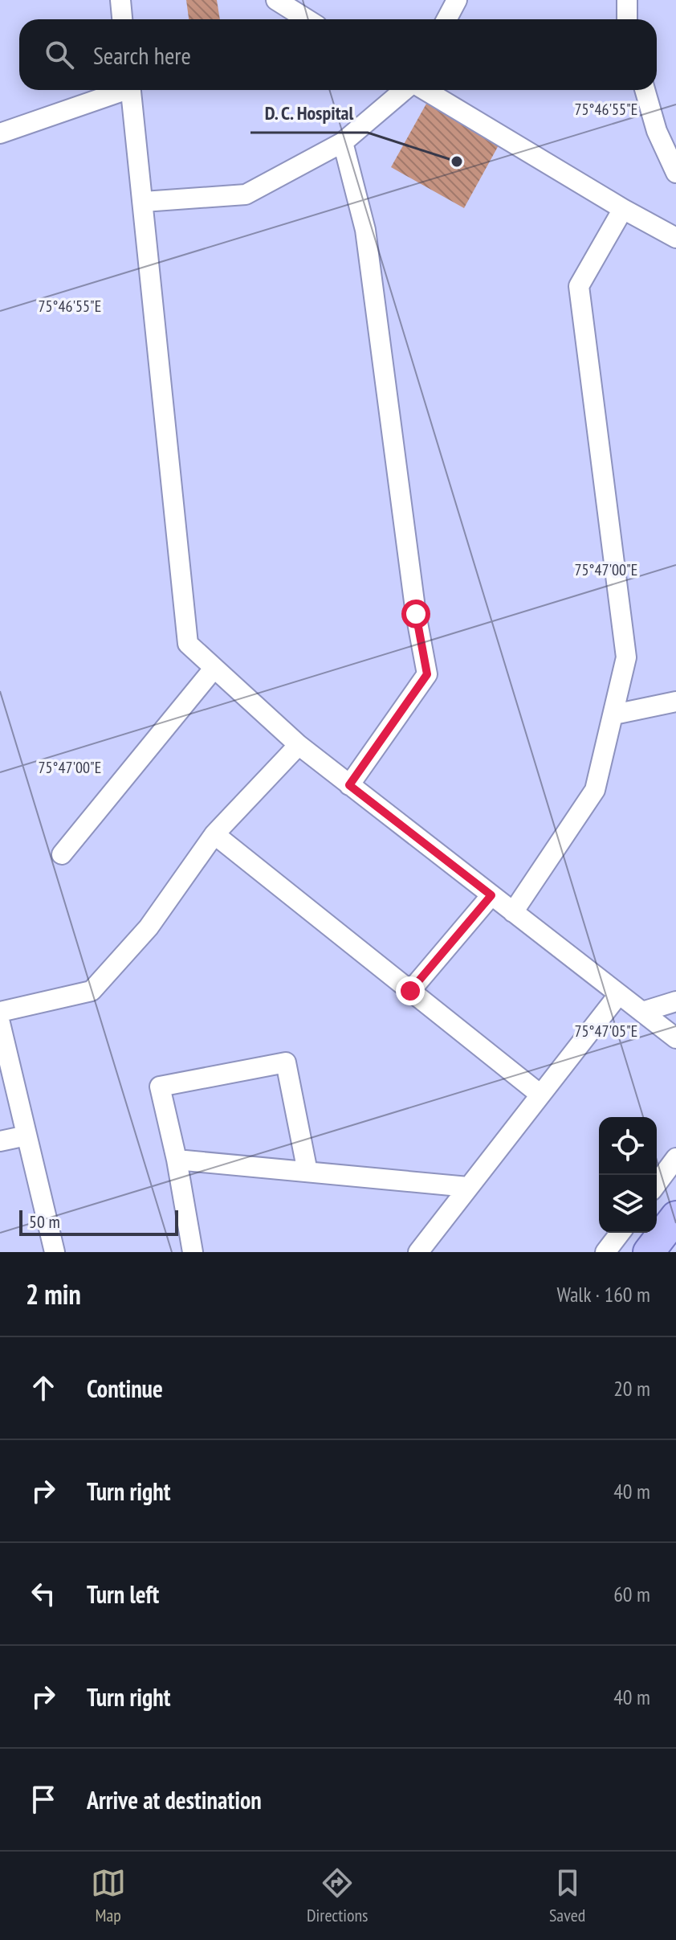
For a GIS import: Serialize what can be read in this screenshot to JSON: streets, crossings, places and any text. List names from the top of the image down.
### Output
{
  "places": ["D. C. Hospital"],
  "scale_bar": "50 m",
  "page": {
    "search": "Search here",
    "scale": "50 m",
    "heading": ["2 min", "Walk · 160 m"],
    "list": [
      ["Continue", "20 m"],
      ["Turn right", "40 m"],
      ["Turn left", "60 m"],
      ["Turn right", "40 m"],
      "Arrive at destination"
    ],
    "nav": ["Map", "Directions", "Saved"]
  },
  "coordinates": ["75°46'55\"E", "75°47'00\"E", "75°47'05\"E"]
}
